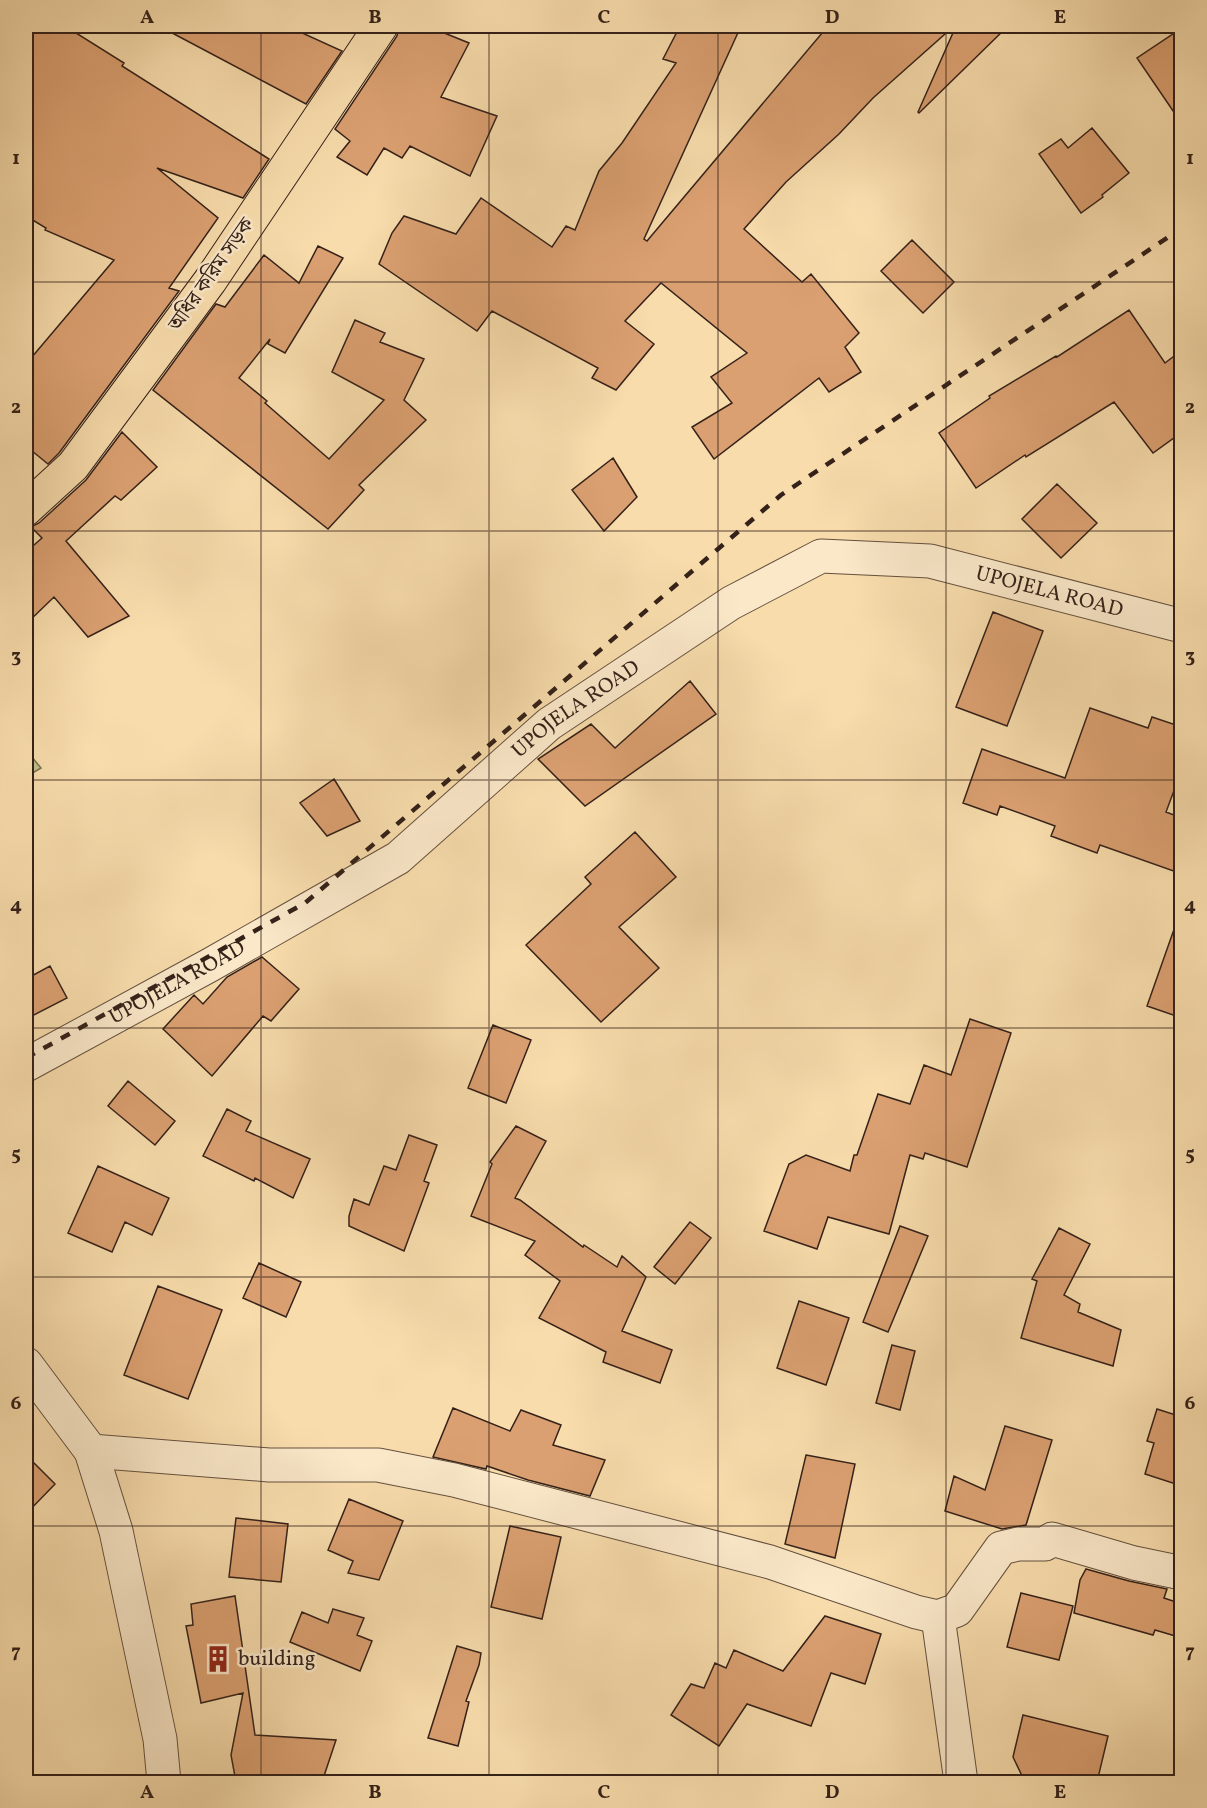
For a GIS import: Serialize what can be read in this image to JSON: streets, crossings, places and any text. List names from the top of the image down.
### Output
{
  "streets": {
    "main road": ["অধির করিম সড়ক"],
    "street": ["UPOJELA ROAD"]
  },
  "places": {
    "building": ["building"]
  },
  "grid": {
    "columns": [
      "A",
      "B",
      "C",
      "D",
      "E"
    ],
    "rows": [
      "1",
      "2",
      "3",
      "4",
      "5",
      "6",
      "7"
    ]
  }
}
